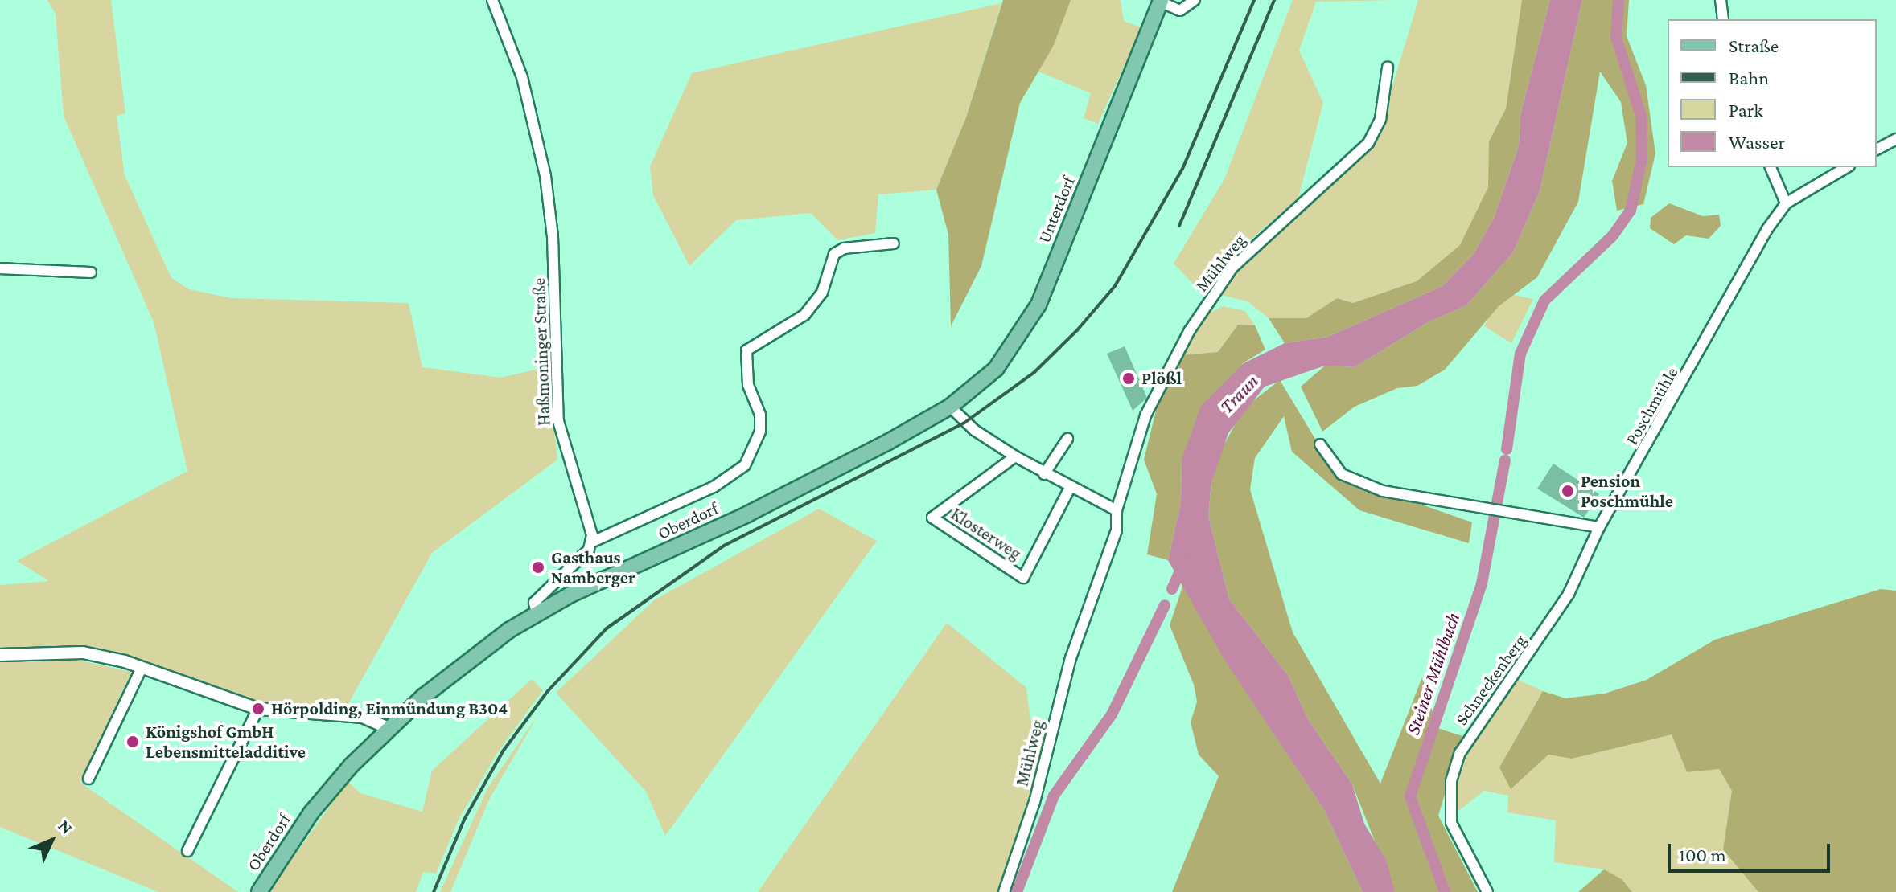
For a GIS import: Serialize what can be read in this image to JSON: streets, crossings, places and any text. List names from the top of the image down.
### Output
{
  "streets": {
    "main road": ["Unterdorf", "Oberdorf"],
    "street": [
      "Mühlweg",
      "Haßmoninger Straße",
      "Poschmühle",
      "Klosterweg",
      "Schneckenberg"
    ]
  },
  "crossings": [
    ["Unterdorf", "Oberdorf"],
    ["Haßmoninger Straße", "Oberdorf"],
    ["Poschmühle", "Schneckenberg"]
  ],
  "water": ["Traun", "Steiner Mühlbach"],
  "places": [
    "Plößl",
    "Pension Poschmühle",
    "Gasthaus Namberger",
    "Hörpolding, Einmündung B304",
    "Königshof GmbH Lebensmitteladditive"
  ],
  "legend": [
    "Straße",
    "Bahn",
    "Park",
    "Wasser"
  ],
  "scale_bar": "100 m",
  "north": "top right"
}
